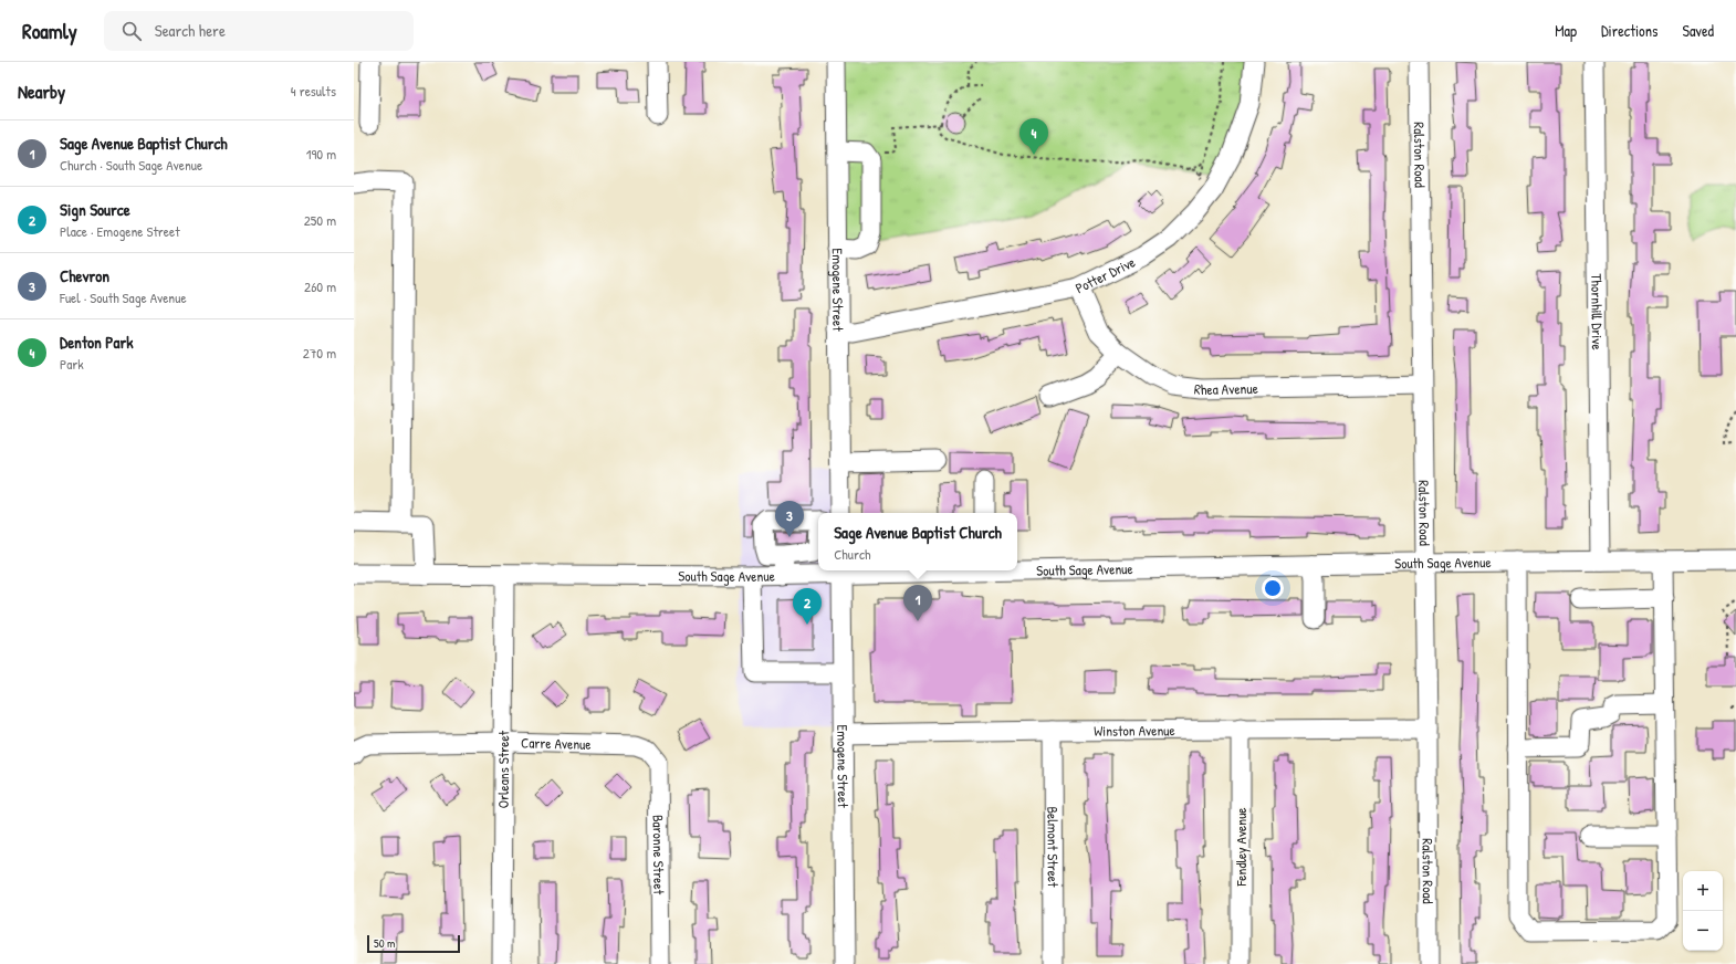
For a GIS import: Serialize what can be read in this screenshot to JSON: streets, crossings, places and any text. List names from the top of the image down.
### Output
{
  "streets": {
    "street": [
      "Ralston Road",
      "Potter Drive",
      "Emogene Street",
      "Thornhill Drive",
      "Rhea Avenue",
      "South Sage Avenue",
      "Winston Avenue",
      "Carre Avenue",
      "Orleans Street",
      "Belmont Street",
      "Fendley Avenue",
      "Baronne Street"
    ]
  },
  "crossings": [
    ["Ralston Road", "Rhea Avenue"],
    ["Ralston Road", "South Sage Avenue"],
    ["Ralston Road", "Winston Avenue"],
    ["Potter Drive", "Emogene Street"],
    ["Potter Drive", "Rhea Avenue"],
    ["Emogene Street", "South Sage Avenue"],
    ["Emogene Street", "Winston Avenue"],
    ["Thornhill Drive", "South Sage Avenue"],
    ["South Sage Avenue", "Orleans Street"],
    ["Winston Avenue", "Belmont Street"],
    ["Winston Avenue", "Fendley Avenue"],
    ["Carre Avenue", "Orleans Street"],
    ["Carre Avenue", "Baronne Street"]
  ],
  "scale_bar": "50 m",
  "page": {
    "header": "Roamly",
    "search": "Search here",
    "nav": ["Map", "Directions", "Saved"],
    "heading": ["Nearby", "4 results"],
    "pins": [
      "4",
      "3",
      "1",
      "2"
    ],
    "list": [
      {
        "mark": "1",
        "name": "Sage Avenue Baptist Church",
        "note": "Church · South Sage Avenue",
        "value": "190 m"
      },
      {
        "mark": "2",
        "name": "Sign Source",
        "note": "Place · Emogene Street",
        "value": "250 m"
      },
      {
        "mark": "3",
        "name": "Chevron",
        "note": "Fuel · South Sage Avenue",
        "value": "260 m"
      },
      {
        "mark": "4",
        "name": "Denton Park",
        "note": "Park",
        "value": "270 m"
      }
    ],
    "popup": ["Sage Avenue Baptist Church", "Church"],
    "map_buttons": ["+", "−"],
    "scale": "50 m"
  }
}
